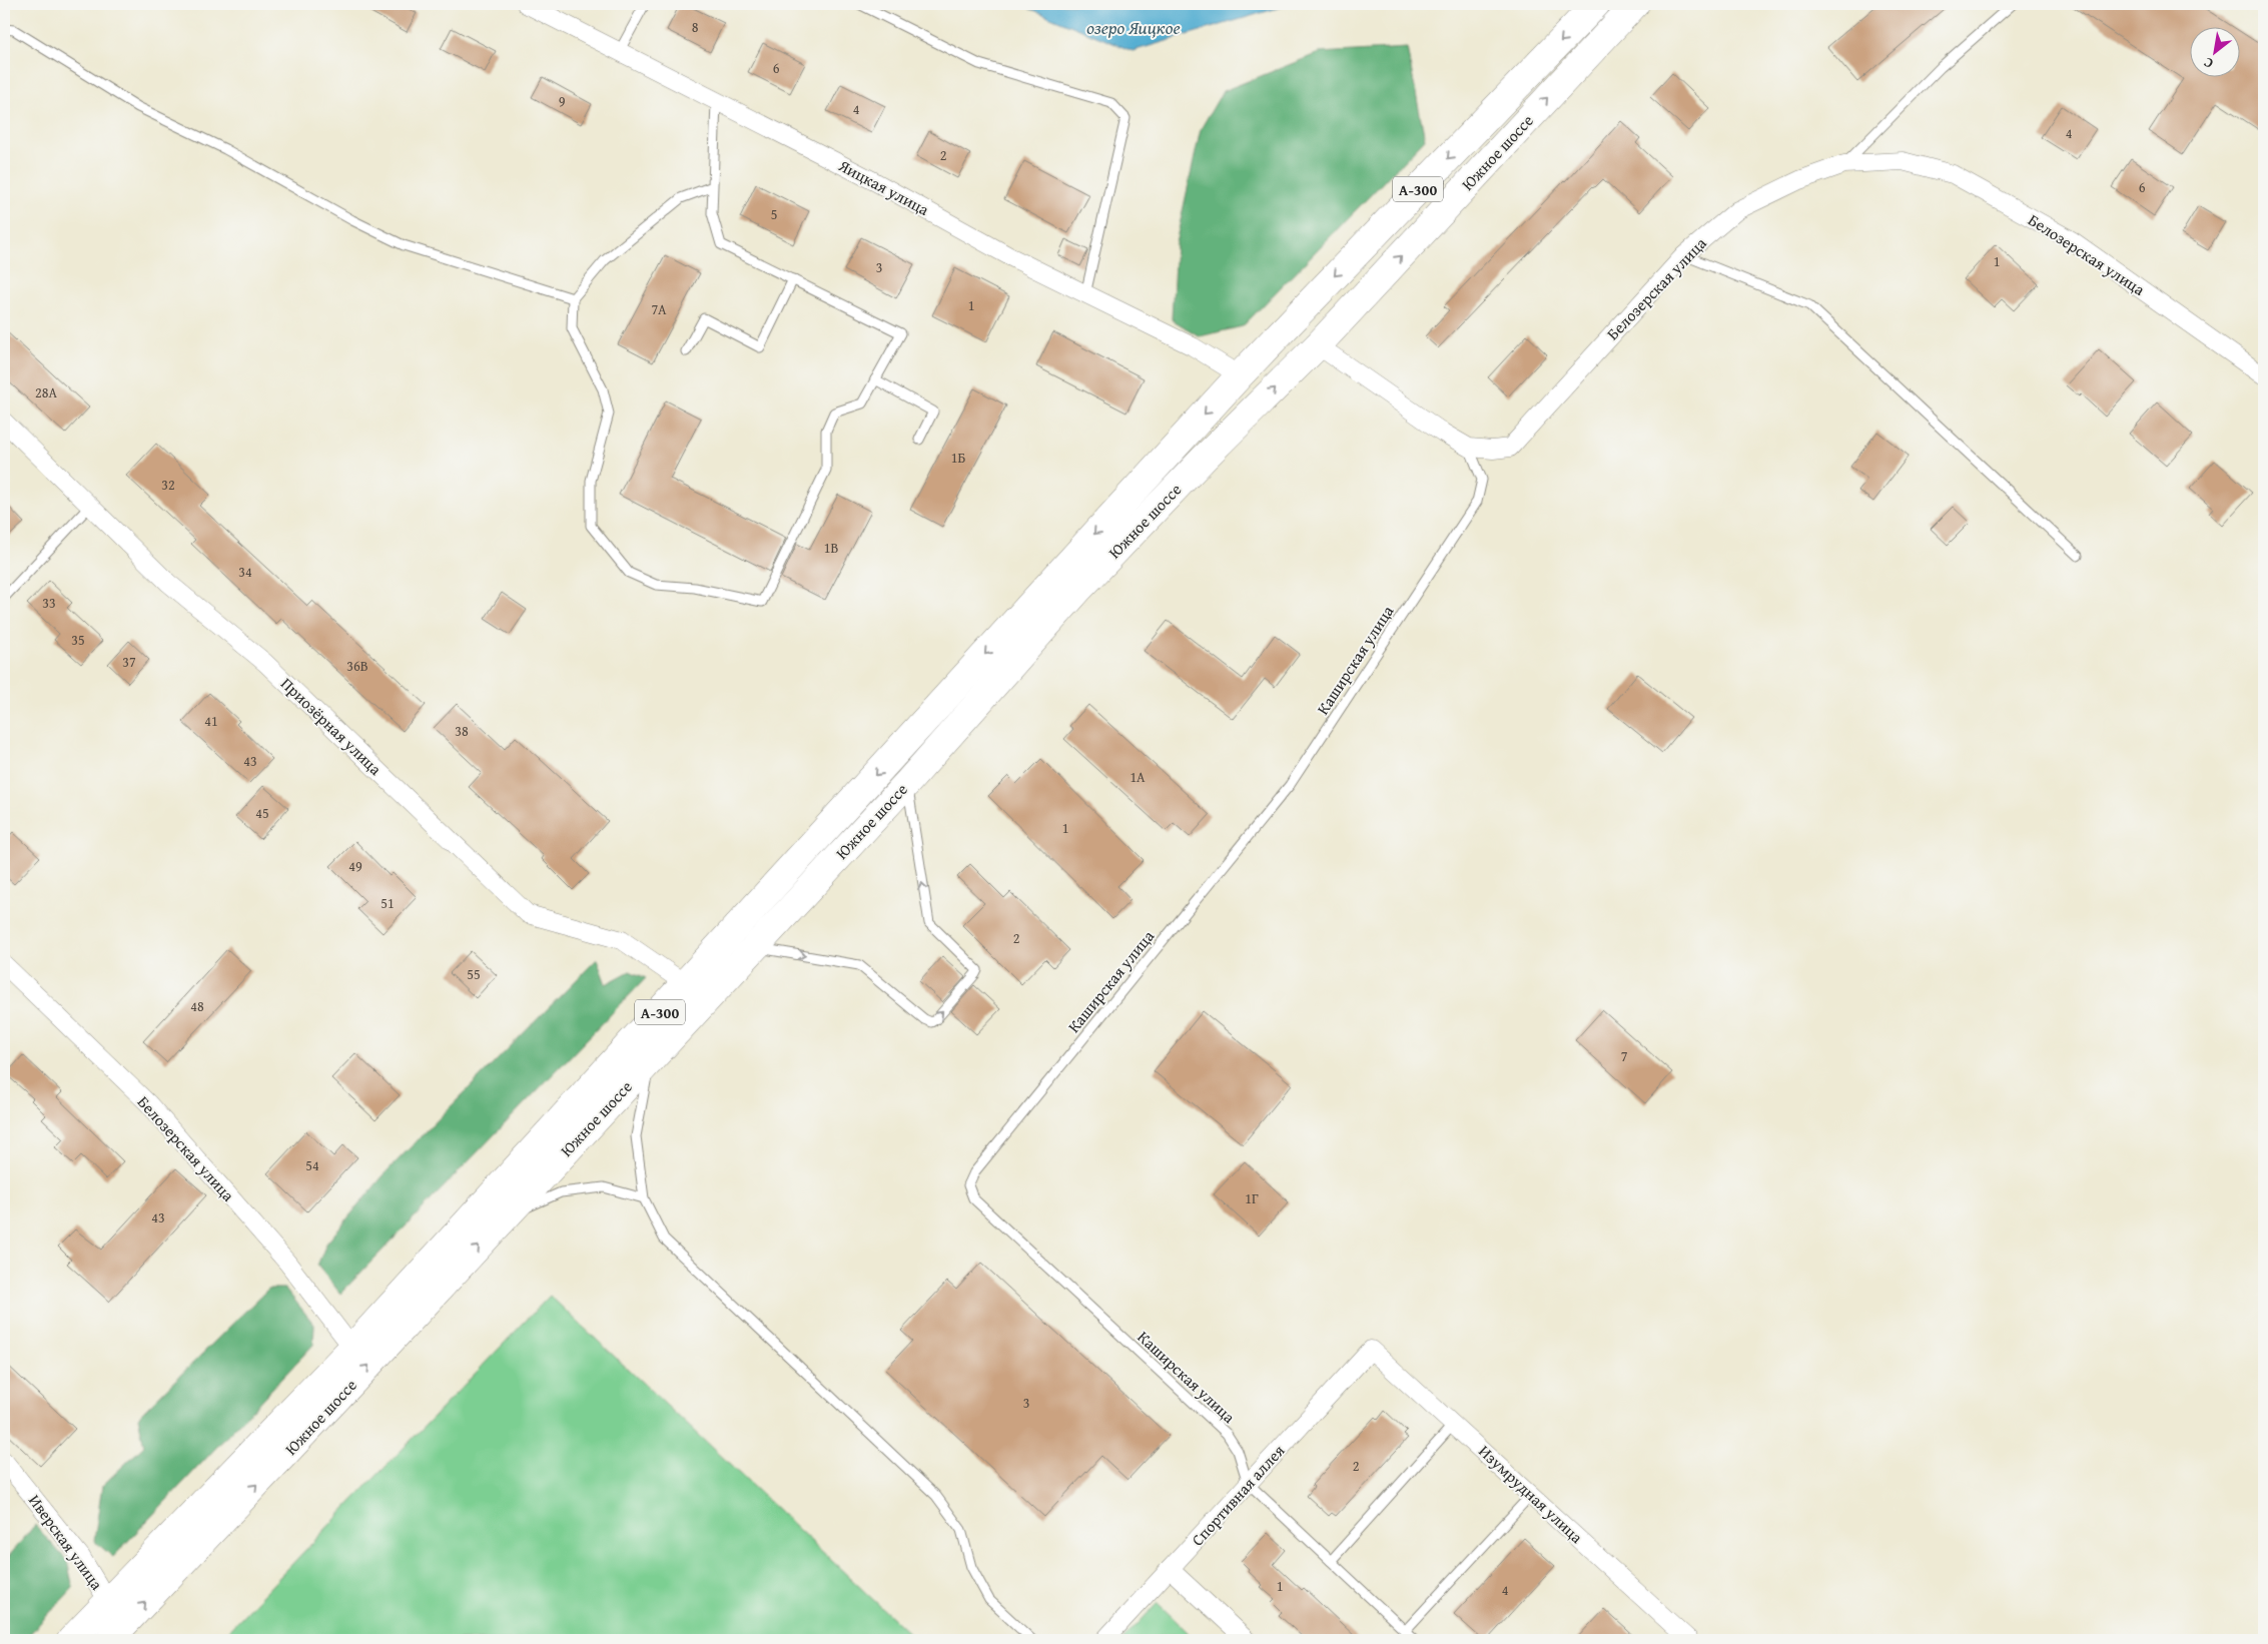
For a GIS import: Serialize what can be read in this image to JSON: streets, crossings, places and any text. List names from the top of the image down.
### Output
{
  "streets": {
    "main road": ["Южное шоссе", "А-300"],
    "street": [
      "Яицкая улица",
      "Белозерская улица",
      "Приозёрная улица",
      "Изумрудная улица",
      "Спортивная аллея",
      "Иверская улица"
    ],
    "lane": ["Каширская улица"]
  },
  "crossings": [
    ["Южное шоссе", "Яицкая улица"],
    ["Южное шоссе", "Белозерская улица"],
    ["Южное шоссе", "Приозёрная улица"],
    ["Южное шоссе", "Иверская улица"],
    ["Белозерская улица", "Каширская улица"],
    ["Каширская улица", "Спортивная аллея"],
    ["Изумрудная улица", "Спортивная аллея"]
  ],
  "water": ["озеро Яицкое"],
  "house_numbers": [
    "8",
    "6",
    "9",
    "4",
    "4",
    "2",
    "6",
    "5",
    "1",
    "3",
    "1",
    "7А",
    "28А",
    "1Б",
    "32",
    "1В",
    "34",
    "33",
    "35",
    "37",
    "36В",
    "41",
    "38",
    "43",
    "1А",
    "45",
    "1",
    "49",
    "51",
    "2",
    "55",
    "48",
    "7",
    "54",
    "1Г",
    "43",
    "3",
    "2",
    "1",
    "4"
  ],
  "north": "bottom left"
}
